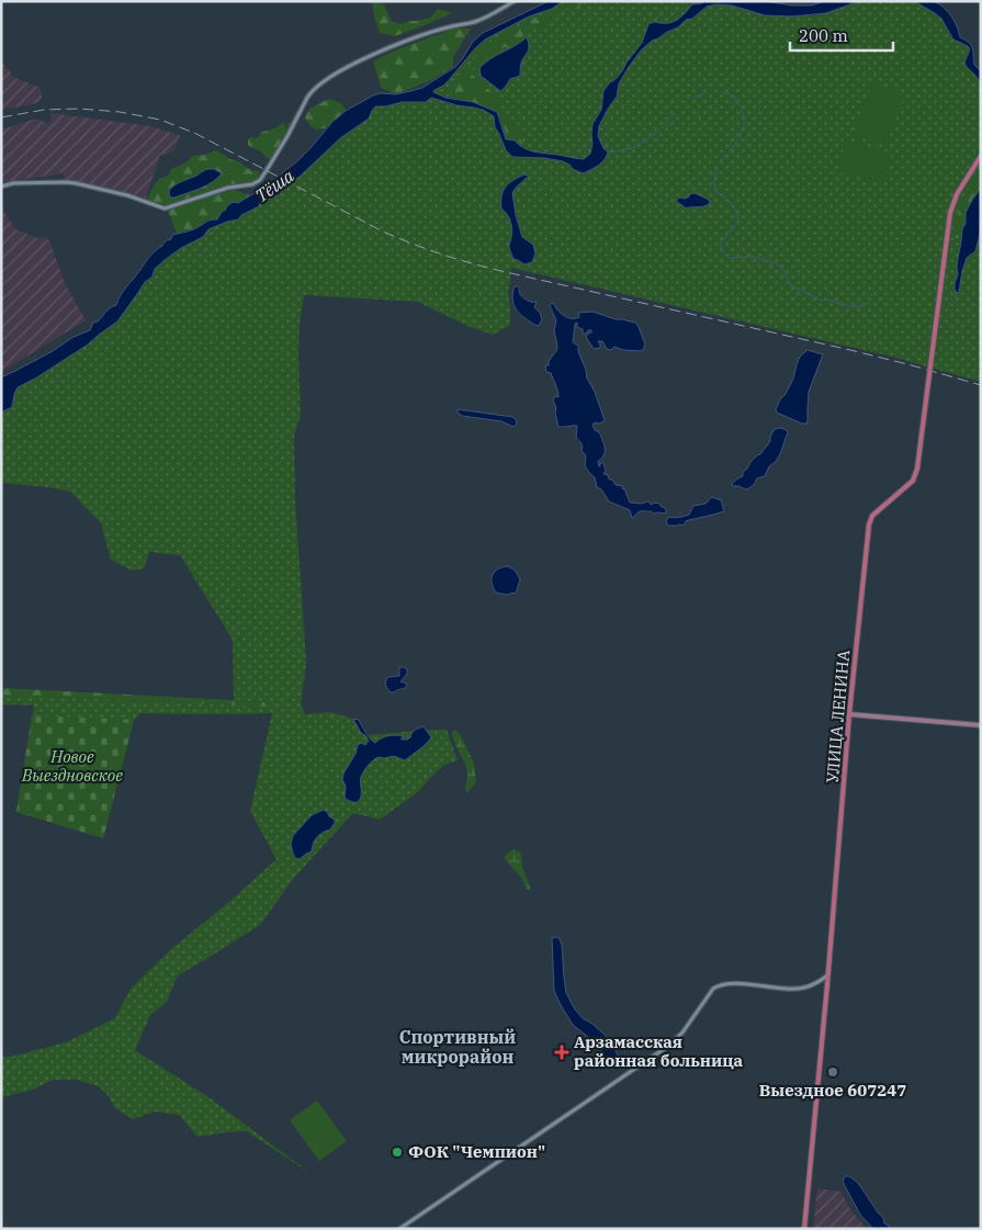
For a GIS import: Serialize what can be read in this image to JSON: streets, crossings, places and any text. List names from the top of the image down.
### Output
{
  "streets": {
    "main road": ["УЛИЦА ЛЕНИНА"]
  },
  "districts": ["Спортивный микрорайон"],
  "water": ["Тёша"],
  "parks": ["Новое Выездновское"],
  "places": {
    "health": ["Арзамасская районная больница"],
    "other": ["Выездное 607247", "ФОК \"Чемпион\""]
  },
  "scale_bar": "200 m"
}
